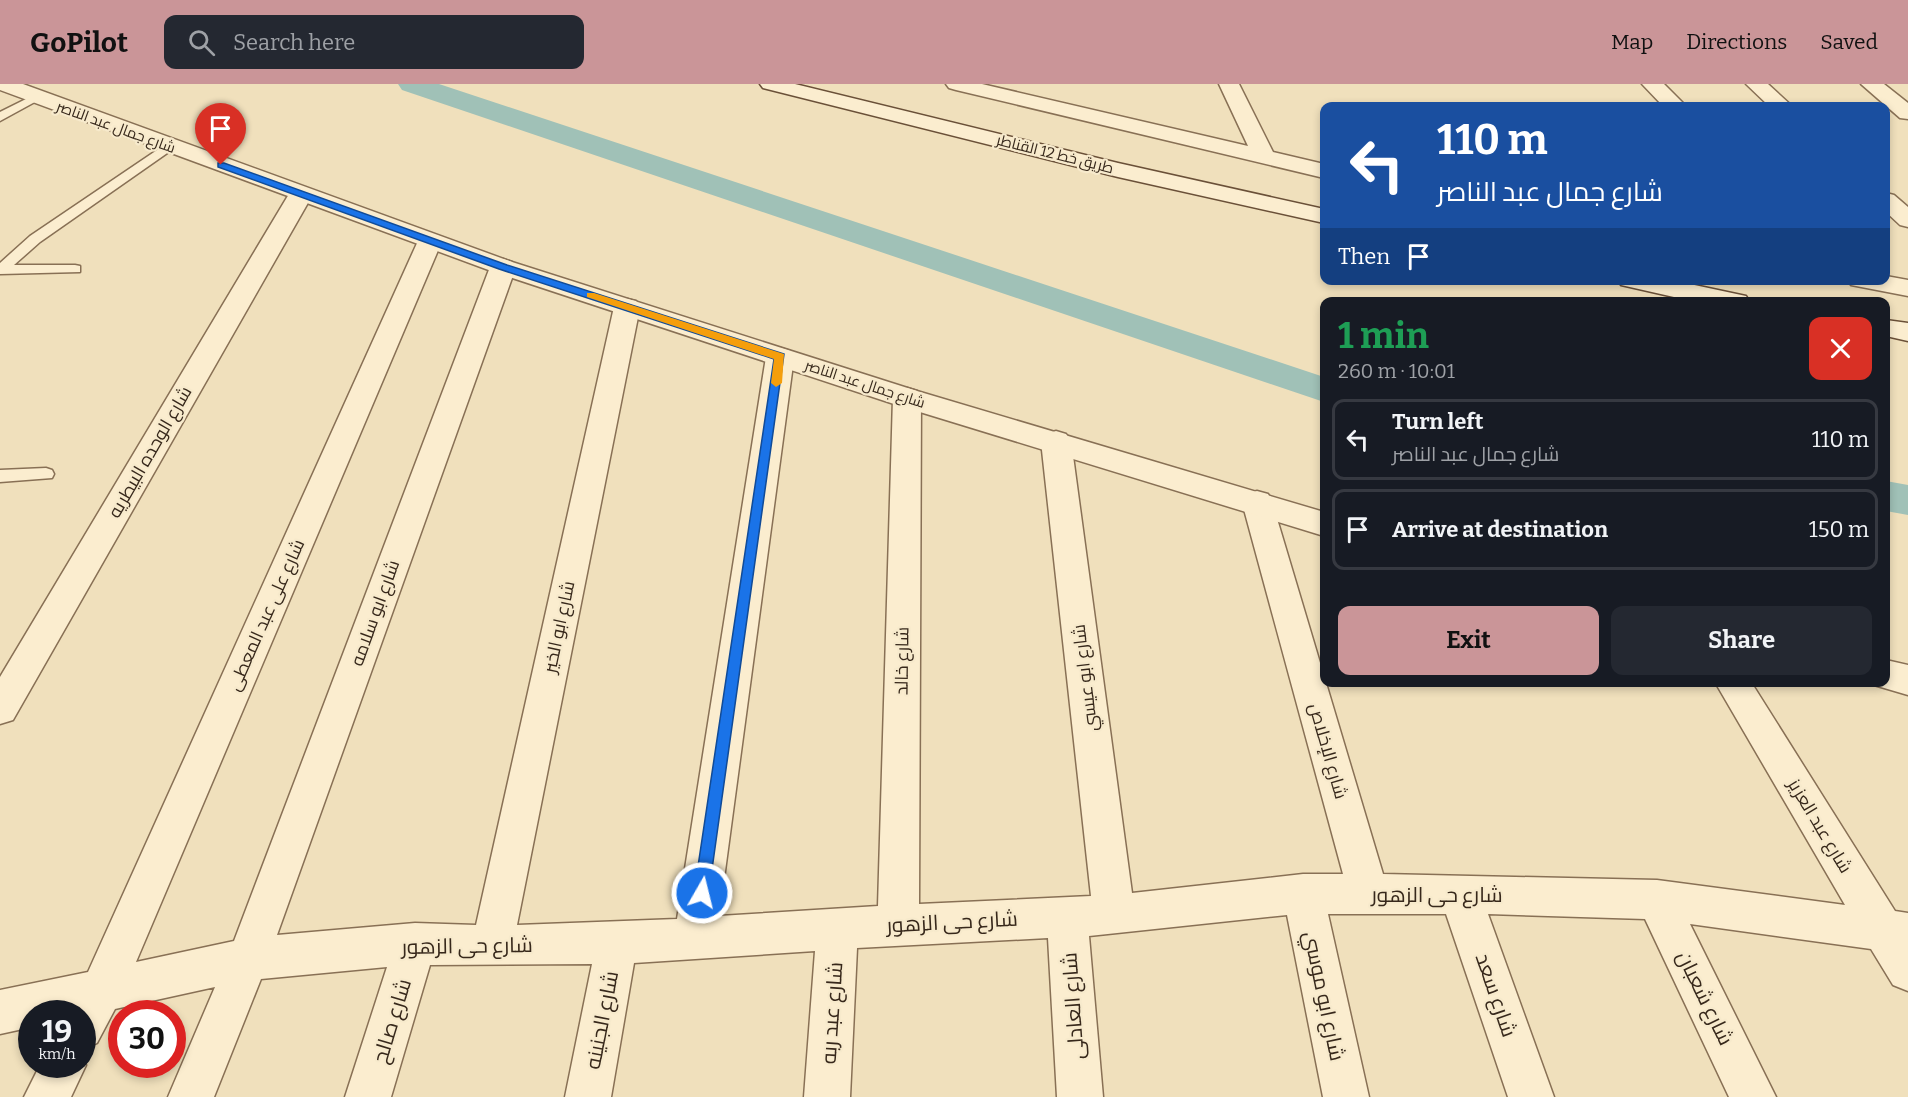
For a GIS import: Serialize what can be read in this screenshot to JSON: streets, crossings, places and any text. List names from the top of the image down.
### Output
{
  "streets": {
    "street": [
      "شارع جمال عبد الناصر",
      "طريق خط 12 القناطر",
      "شارع الوحده البيطريه",
      "شارع ابو سلامه",
      "شارع على عبد المعطى",
      "شارع ابو الخير",
      "شارع خالد",
      "شارع ابو عيسي",
      "شارع الإخلاص",
      "شارع عبد العزيز",
      "شارع حى الزهور",
      "شارع سعد",
      "شارع ابو موسي",
      "شارع شعبان",
      "شارع العادلى",
      "شارع عبد ربه",
      "شارع الجنينه",
      "شارع صالح"
    ]
  },
  "crossings": [
    ["شارع جمال عبد الناصر", "شارع الوحده البيطريه"],
    ["شارع جمال عبد الناصر", "شارع ابو سلامه"],
    ["شارع جمال عبد الناصر", "شارع على عبد المعطى"],
    ["شارع جمال عبد الناصر", "شارع ابو الخير"],
    ["شارع جمال عبد الناصر", "شارع خالد"],
    ["شارع جمال عبد الناصر", "شارع ابو عيسي"],
    ["شارع جمال عبد الناصر", "شارع الإخلاص"],
    ["شارع ابو سلامه", "شارع حى الزهور"],
    ["شارع على عبد المعطى", "شارع حى الزهور"],
    ["شارع ابو الخير", "شارع حى الزهور"],
    ["شارع خالد", "شارع حى الزهور"],
    ["شارع ابو عيسي", "شارع حى الزهور"],
    ["شارع الإخلاص", "شارع حى الزهور"],
    ["شارع عبد العزيز", "شارع حى الزهور"],
    ["شارع حى الزهور", "شارع سعد"],
    ["شارع حى الزهور", "شارع ابو موسي"],
    ["شارع حى الزهور", "شارع شعبان"],
    ["شارع حى الزهور", "شارع العادلى"],
    ["شارع حى الزهور", "شارع عبد ربه"],
    ["شارع حى الزهور", "شارع الجنينه"],
    ["شارع حى الزهور", "شارع صالح"]
  ],
  "page": {
    "header": "GoPilot",
    "search": "Search here",
    "nav": ["Map", "Directions", "Saved"],
    "turn": ["110 m", "شارع جمال عبد الناصر"],
    "then": "Then",
    "heading": ["1 min", "260 m · 10:01"],
    "list": [
      {
        "name": "Turn left",
        "note": "شارع جمال عبد الناصر",
        "value": "110 m"
      },
      {
        "name": "Arrive at destination",
        "value": "150 m"
      }
    ],
    "buttons": ["Exit", "Share"],
    "speed": "19 km/h",
    "limit": "30"
  }
}
